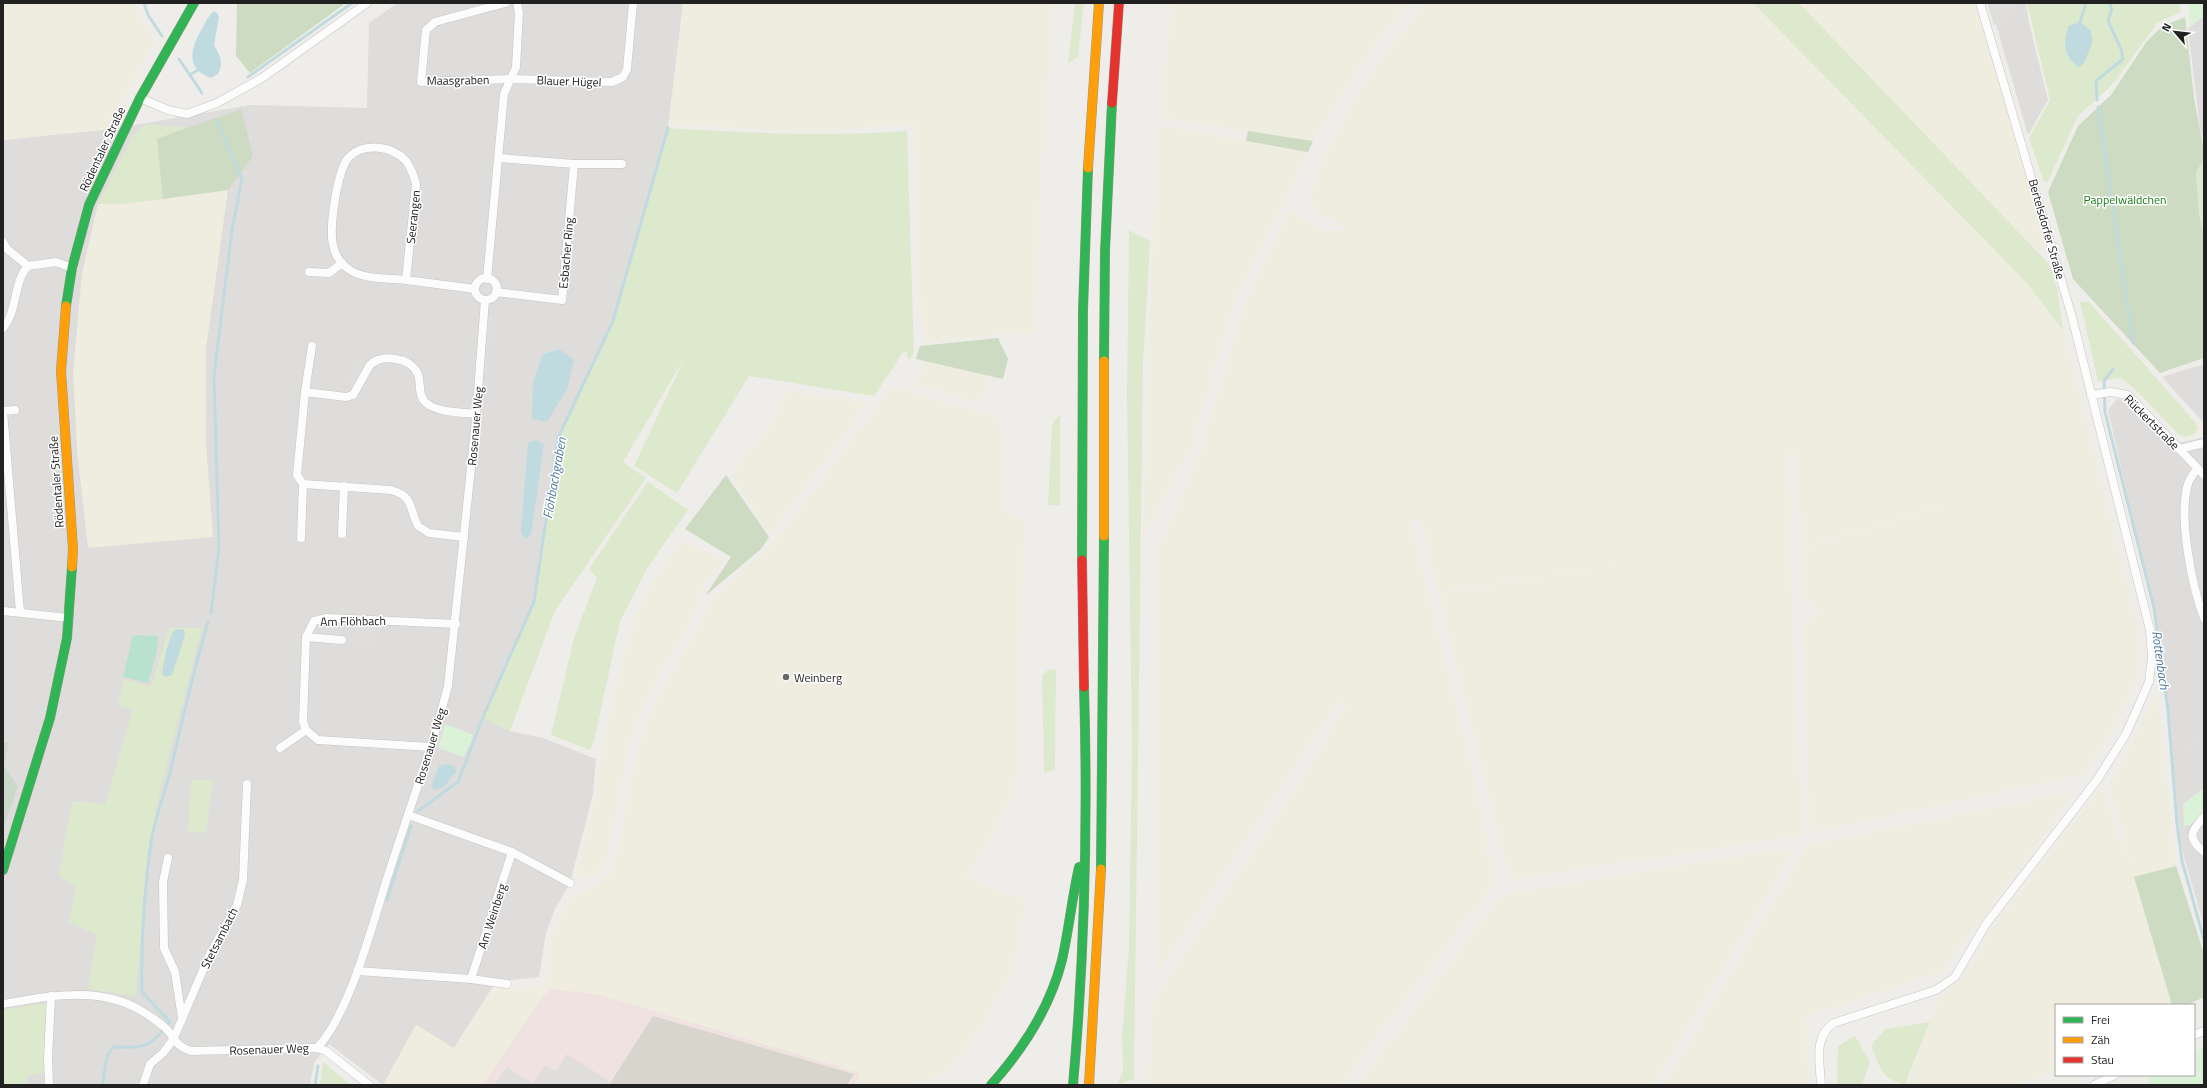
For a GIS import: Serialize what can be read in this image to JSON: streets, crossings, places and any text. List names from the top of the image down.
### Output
{
  "streets": {
    "main road": ["Rödentaler Straße"],
    "street": [
      "Maasgraben",
      "Blauer Hügel",
      "Seerangen",
      "Bertelsdorfer Straße",
      "Esbacher Ring",
      "Rückertstraße",
      "Rosenauer Weg",
      "Am Flöhbach",
      "Am Weinberg",
      "Stetsambach"
    ]
  },
  "crossings": [
    ["Maasgraben", "Blauer Hügel"],
    ["Bertelsdorfer Straße", "Rückertstraße"],
    ["Esbacher Ring", "Rosenauer Weg"],
    ["Rosenauer Weg", "Am Flöhbach"],
    ["Rosenauer Weg", "Stetsambach"]
  ],
  "water": ["Flöhbachgraben", "Rottenbach"],
  "parks": ["Pappelwäldchen"],
  "places": ["Weinberg"],
  "legend": ["Frei", "Zäh", "Stau"],
  "north": "top left"
}
